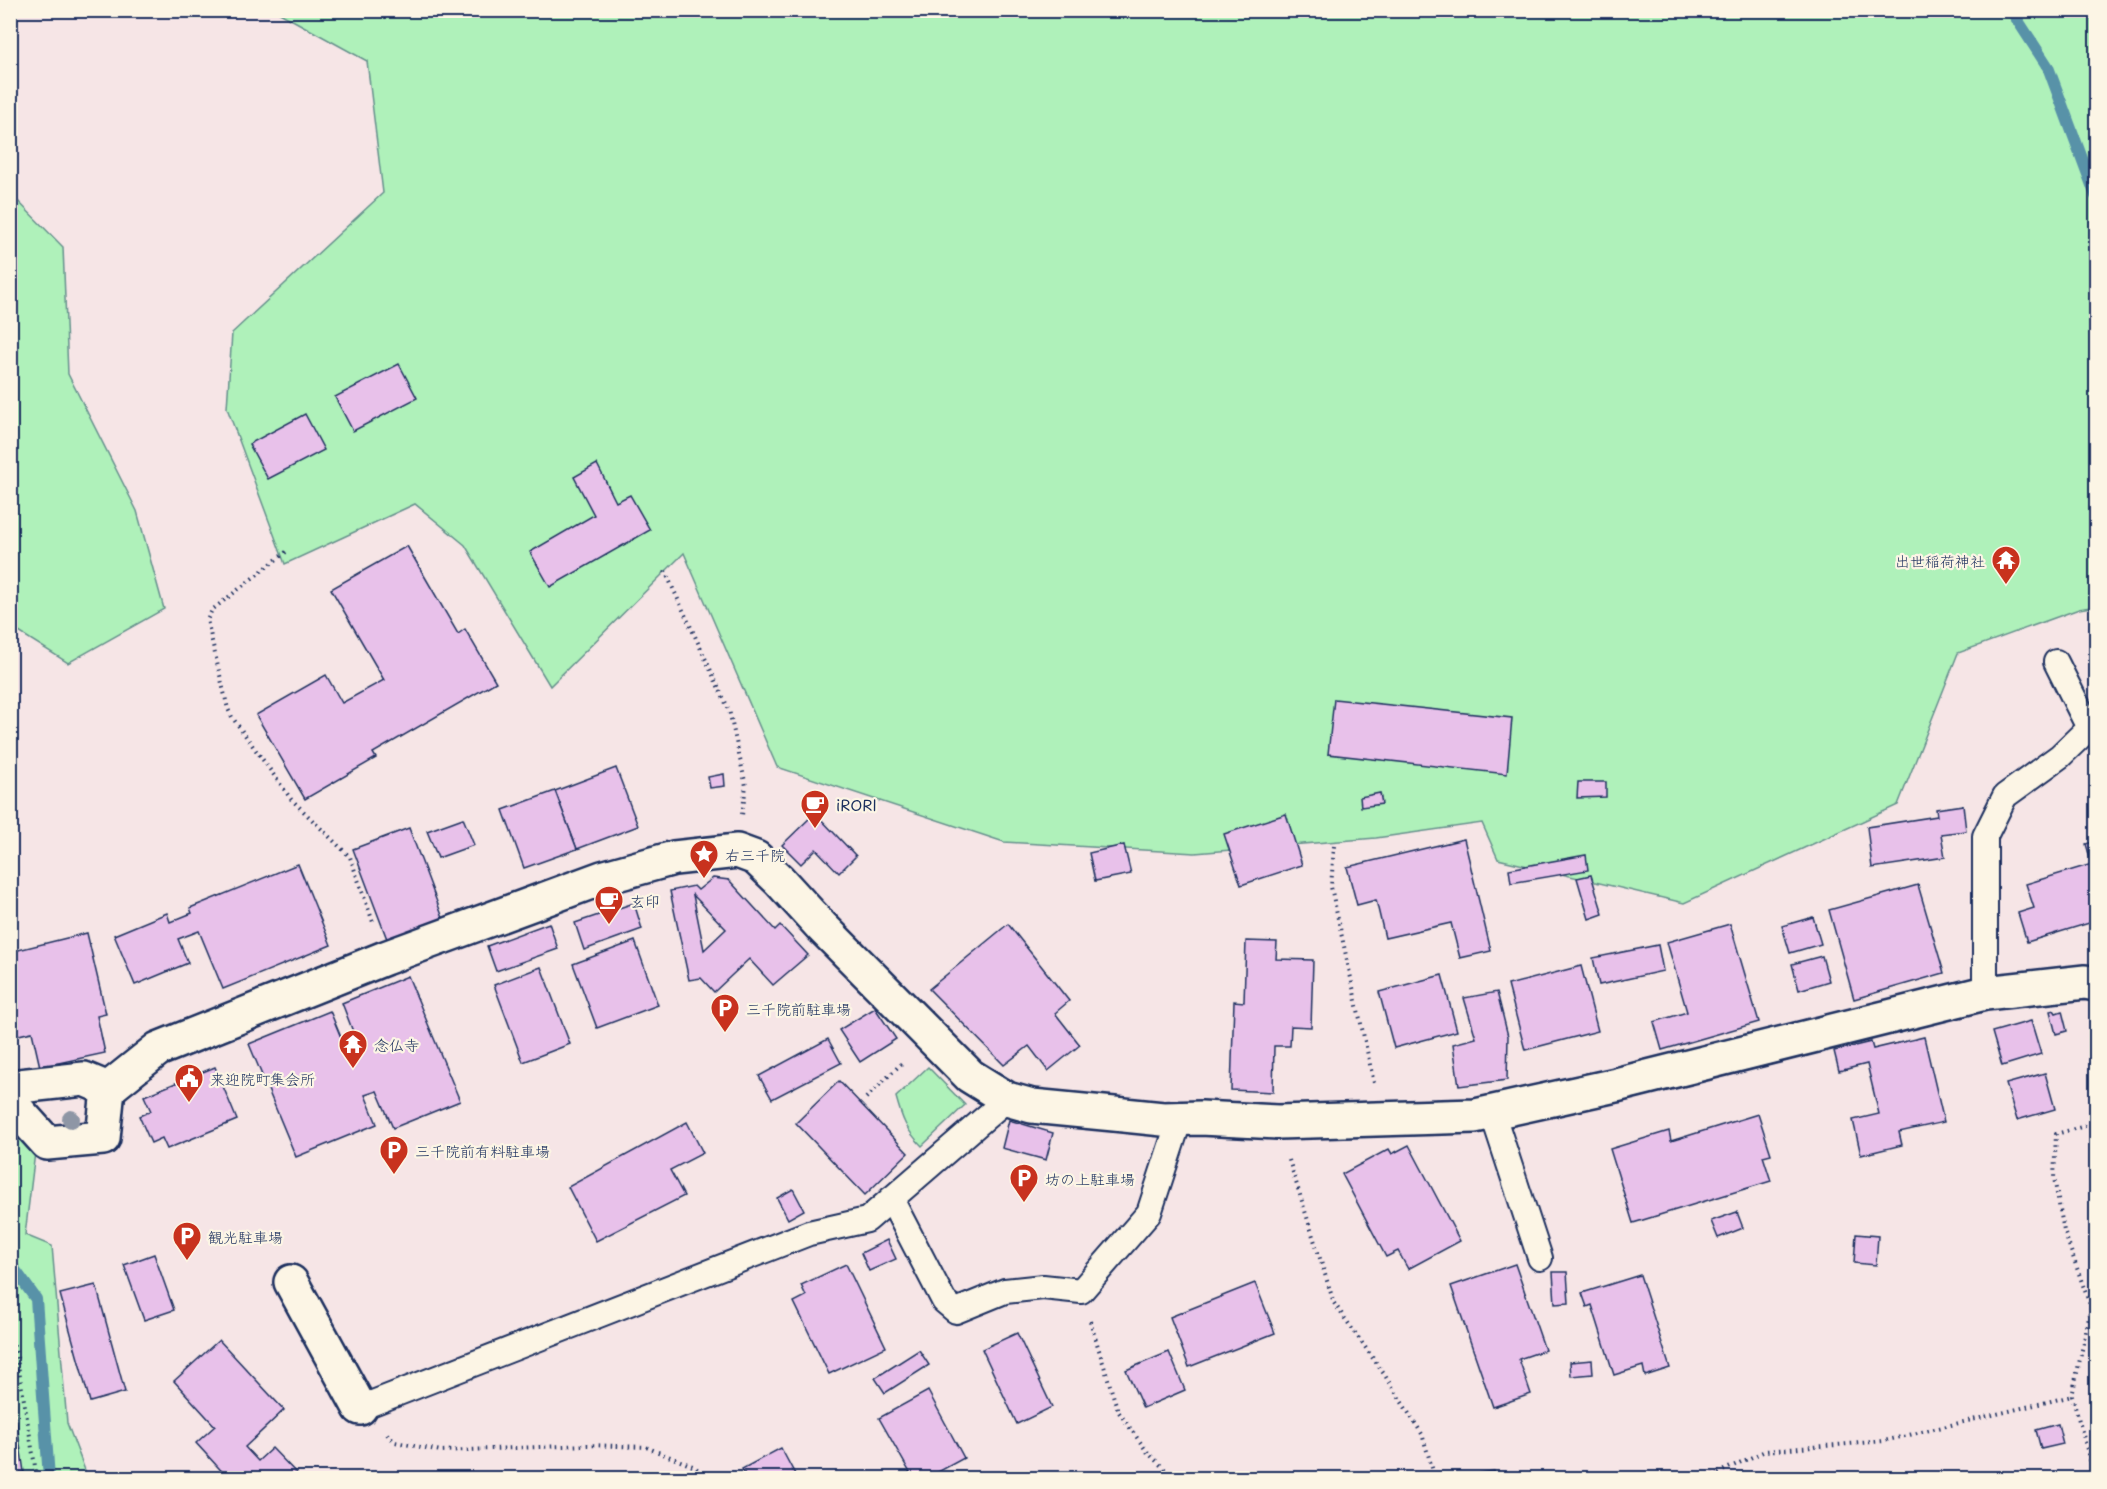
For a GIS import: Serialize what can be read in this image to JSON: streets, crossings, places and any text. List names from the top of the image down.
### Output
{
  "places": {
    "temple": ["出世稲荷神社", "念仏寺"],
    "cafe": ["iRORI", "玄印"],
    "place": ["右三千院"],
    "parking": [
      "三千院前駐車場",
      "三千院前有料駐車場",
      "坊の上駐車場",
      "観光駐車場"
    ],
    "public building": ["来迎院町集会所"]
  }
}
